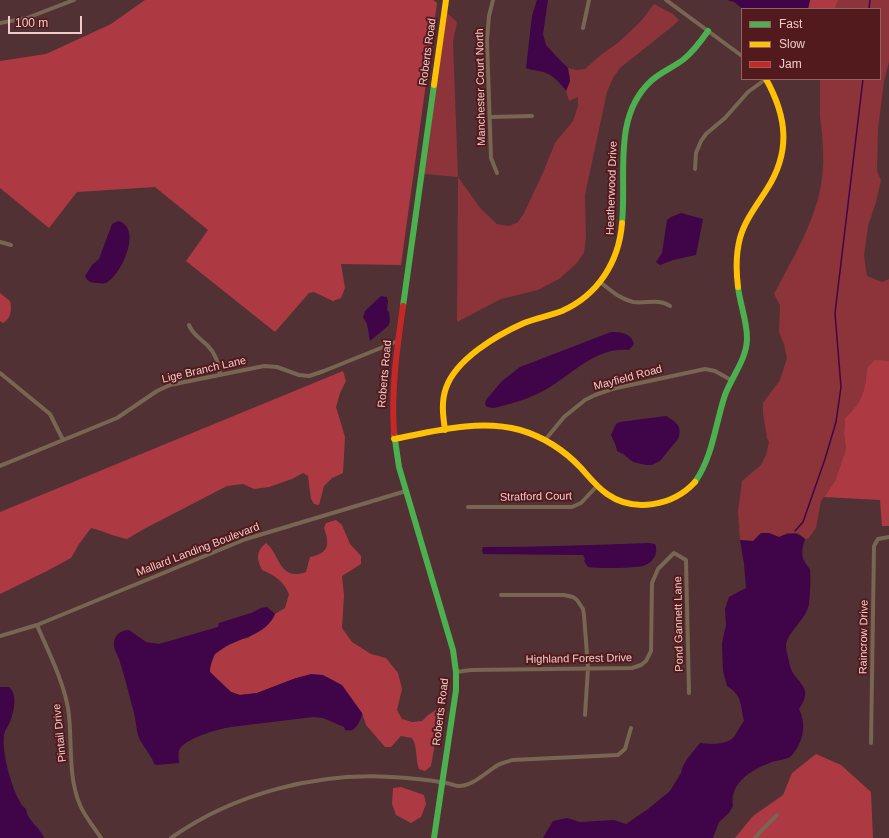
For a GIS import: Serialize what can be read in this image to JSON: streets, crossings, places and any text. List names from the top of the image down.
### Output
{
  "streets": {
    "street": [
      "Roberts Road",
      "Manchester Court North",
      "Heatherwood Drive",
      "Lige Branch Lane",
      "Mayfield Road",
      "Stratford Court",
      "Mallard Landing Boulevard",
      "Pond Gannett Lane",
      "Raincrow Drive",
      "Highland Forest Drive",
      "Pintail Drive"
    ]
  },
  "crossings": [
    ["Roberts Road", "Lige Branch Lane"],
    ["Roberts Road", "Mallard Landing Boulevard"],
    ["Roberts Road", "Highland Forest Drive"],
    ["Mallard Landing Boulevard", "Pintail Drive"],
    ["Pond Gannett Lane", "Highland Forest Drive"]
  ],
  "legend": ["Fast", "Slow", "Jam"],
  "scale_bar": "100 m"
}
